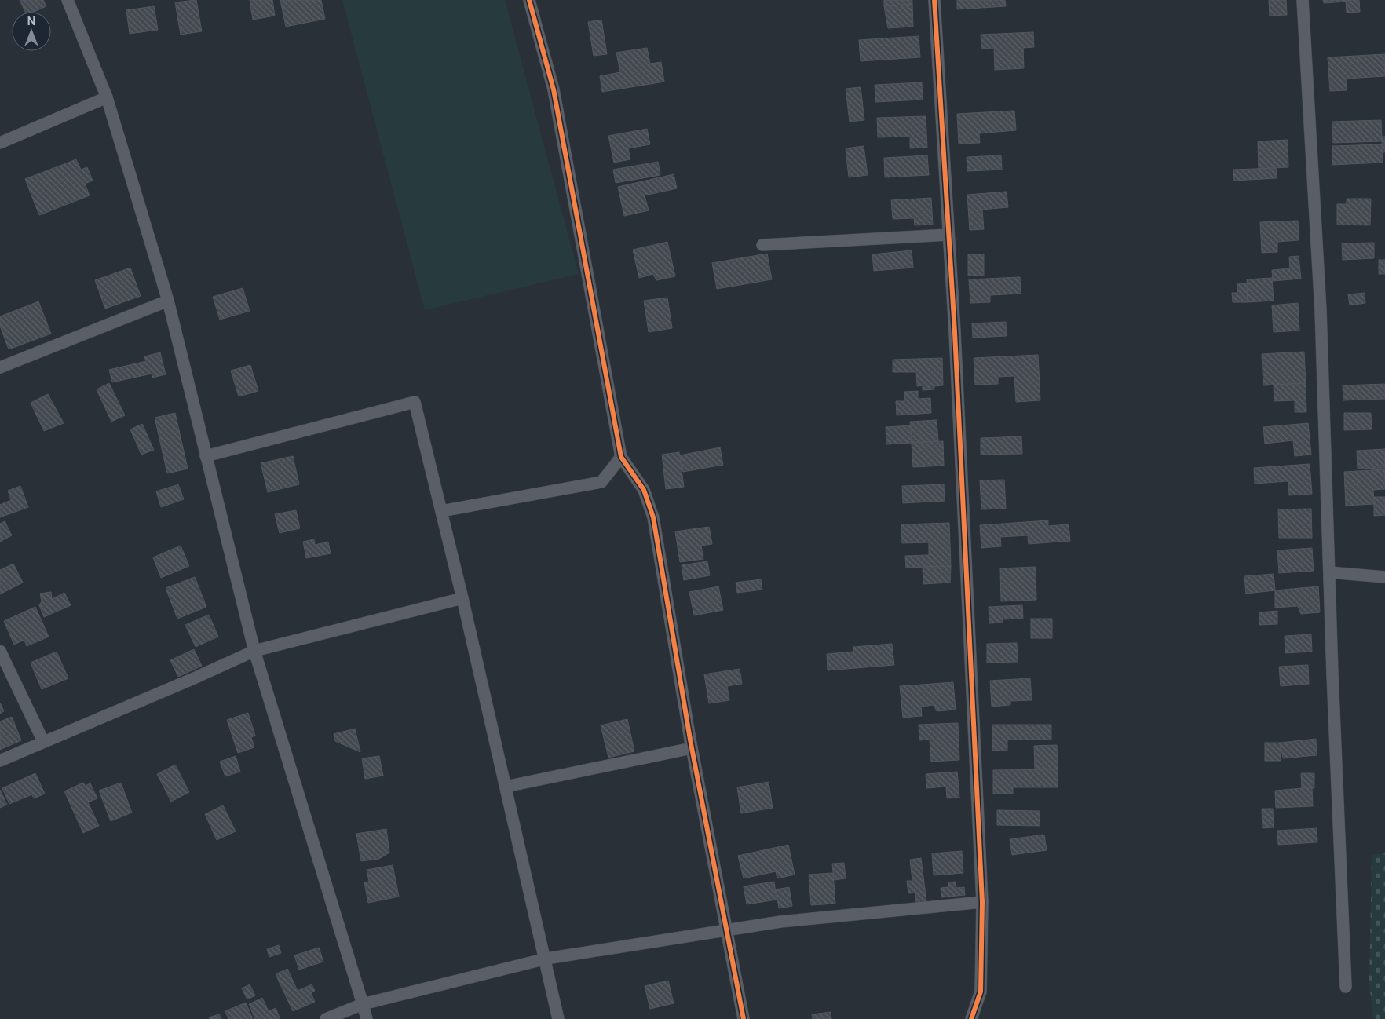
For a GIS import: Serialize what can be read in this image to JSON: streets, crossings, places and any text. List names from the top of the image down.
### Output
{
  "north": "top"
}
